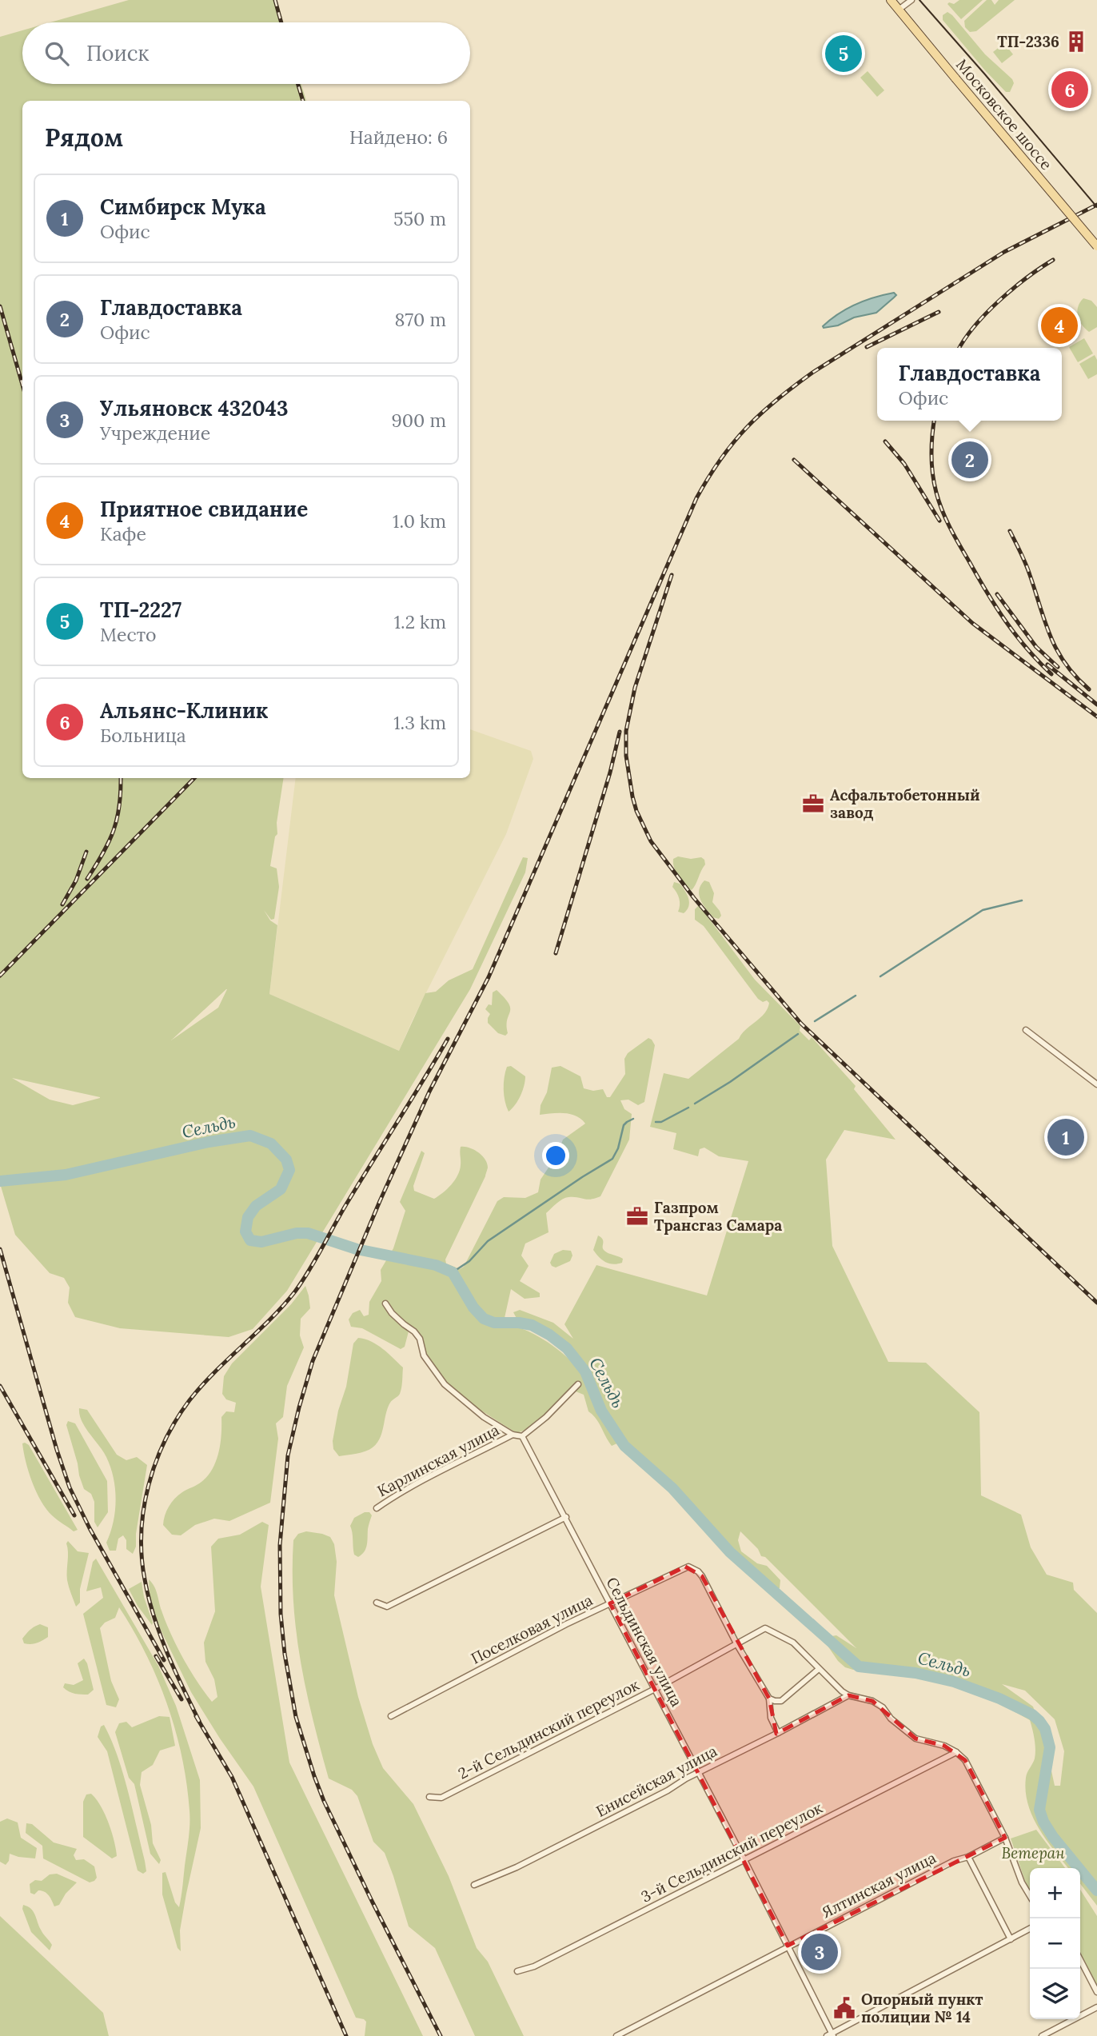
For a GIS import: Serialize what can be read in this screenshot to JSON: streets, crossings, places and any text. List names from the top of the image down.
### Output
{
  "streets": {
    "main road": ["Московское шоссе"],
    "street": [
      "Карлинская улица",
      "Поселковая улица",
      "Сельдинская улица",
      "2-й Сельдинский переулок",
      "Енисейская улица",
      "3-й Сельдинский переулок",
      "Ялтинская улица"
    ]
  },
  "crossings": [
    ["Поселковая улица", "Сельдинская улица"],
    ["Поселковая улица", "2-й Сельдинский переулок"],
    ["Сельдинская улица", "2-й Сельдинский переулок"],
    ["Сельдинская улица", "Енисейская улица"],
    ["Сельдинская улица", "3-й Сельдинский переулок"],
    ["Сельдинская улица", "Ялтинская улица"]
  ],
  "water": ["Сельдь"],
  "parks": ["Ветеран"],
  "places": {
    "building": ["ТП-2336"],
    "office": ["Асфальтобетонный завод", "Газпром Трансгаз Самара"],
    "public building": ["Опорный пункт полиции № 14"]
  },
  "page": {
    "search": "Поиск",
    "pins": [
      "5",
      "6",
      "4",
      "2",
      "1",
      "3"
    ],
    "heading": ["Рядом", "Найдено: 6"],
    "list": [
      {
        "mark": "1",
        "name": "Симбирск Мука",
        "note": "Офис",
        "value": "550 m"
      },
      {
        "mark": "2",
        "name": "Главдоставка",
        "note": "Офис",
        "value": "870 m"
      },
      {
        "mark": "3",
        "name": "Ульяновск 432043",
        "note": "Учреждение",
        "value": "900 m"
      },
      {
        "mark": "4",
        "name": "Приятное свидание",
        "note": "Кафе",
        "value": "1.0 km"
      },
      {
        "mark": "5",
        "name": "ТП-2227",
        "note": "Место",
        "value": "1.2 km"
      },
      {
        "mark": "6",
        "name": "Альянс-Клиник",
        "note": "Больница",
        "value": "1.3 km"
      }
    ],
    "popup": ["Главдоставка", "Офис"],
    "map_buttons": ["+", "−"]
  }
}
